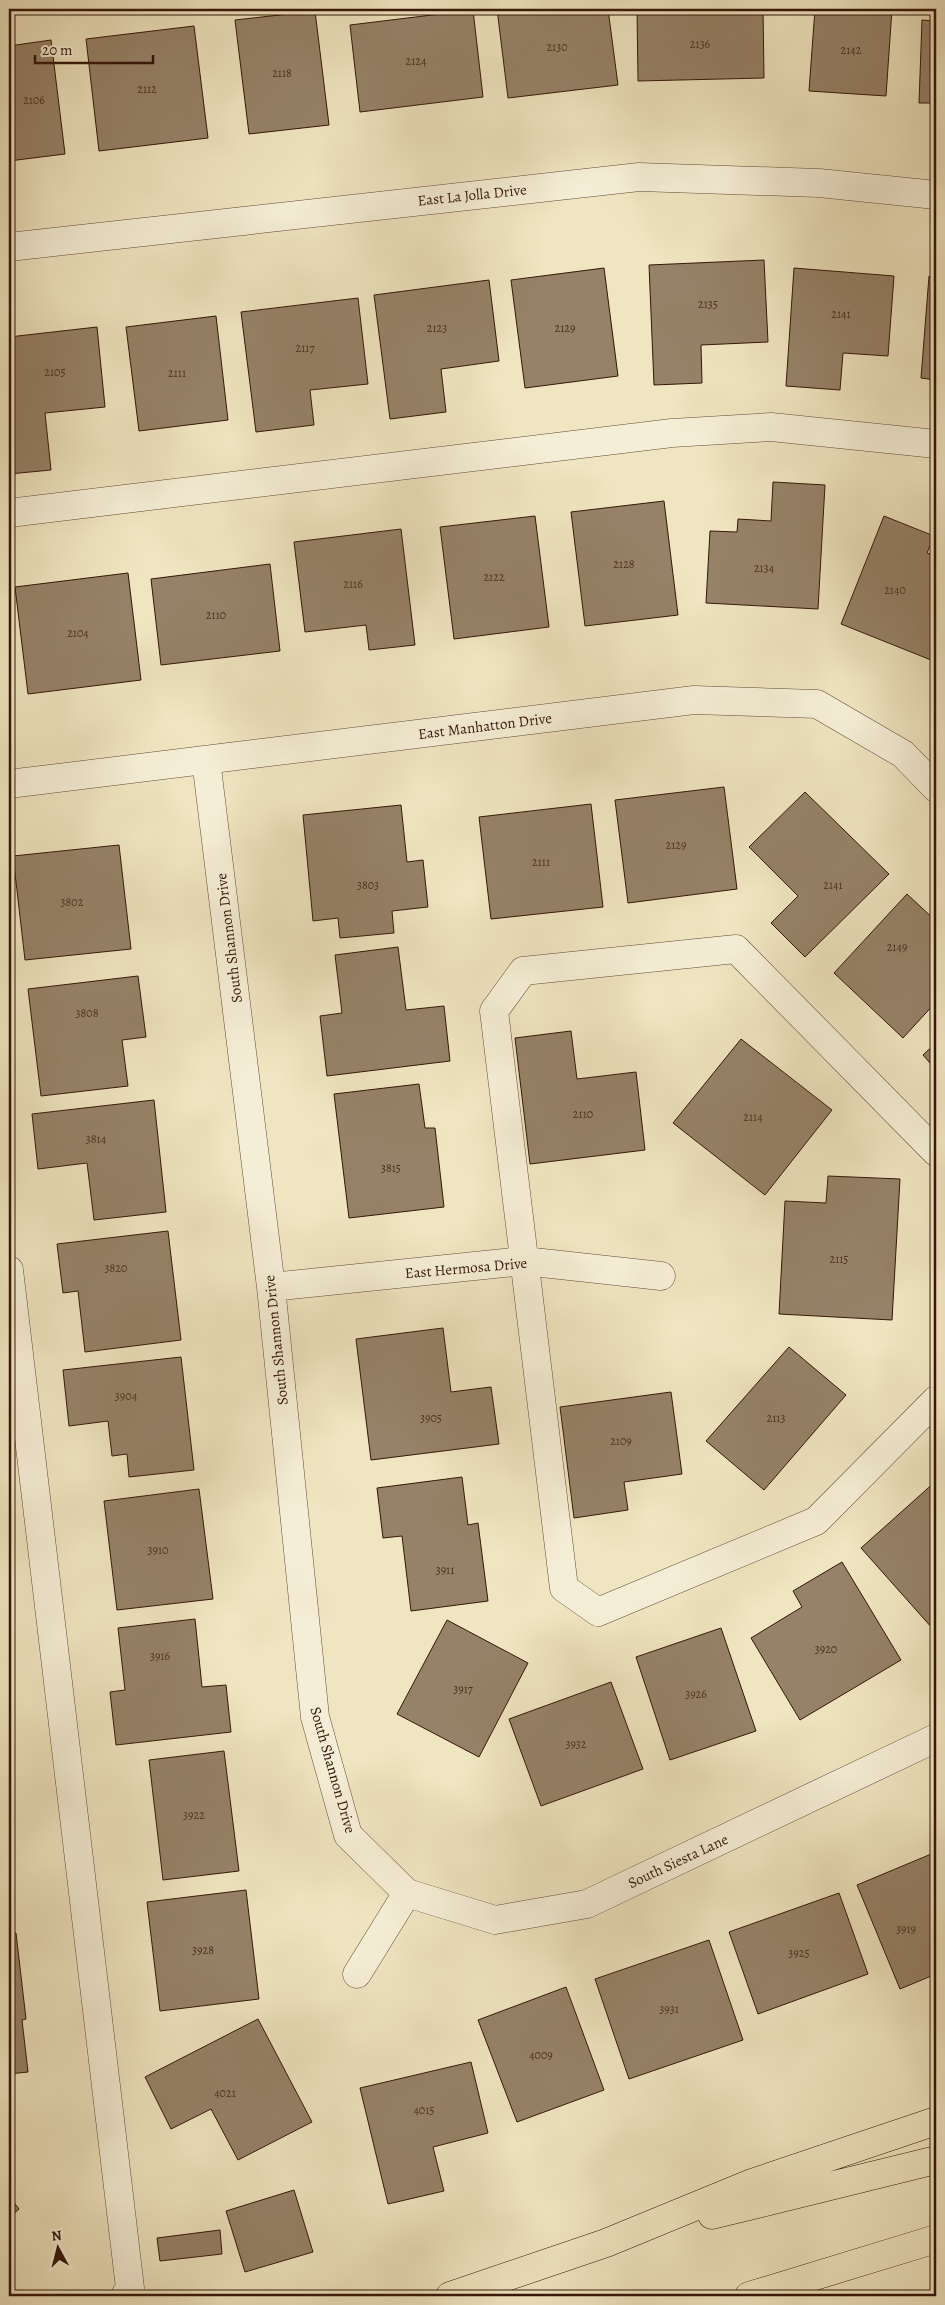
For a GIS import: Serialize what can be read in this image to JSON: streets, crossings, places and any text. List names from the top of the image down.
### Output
{
  "streets": {
    "street": [
      "East La Jolla Drive",
      "East Manhatton Drive",
      "South Shannon Drive",
      "East Hermosa Drive",
      "South Siesta Lane"
    ]
  },
  "crossings": [
    ["East Manhatton Drive", "South Shannon Drive"],
    ["South Shannon Drive", "East Hermosa Drive"],
    ["South Shannon Drive", "South Siesta Lane"]
  ],
  "house_numbers": [
    "2136",
    "2130",
    "2142",
    "2124",
    "2118",
    "2112",
    "2106",
    "2135",
    "2141",
    "2123",
    "2129",
    "2117",
    "2105",
    "2111",
    "2128",
    "2134",
    "2122",
    "2116",
    "2140",
    "2110",
    "2104",
    "2129",
    "2111",
    "3803",
    "2141",
    "3802",
    "2149",
    "3808",
    "2110",
    "2114",
    "3814",
    "3815",
    "2115",
    "3820",
    "3904",
    "3905",
    "2113",
    "2109",
    "3910",
    "3911",
    "3920",
    "3916",
    "3917",
    "3926",
    "3932",
    "3922",
    "3919",
    "3928",
    "3925",
    "3931",
    "4009",
    "4021",
    "4015"
  ],
  "scale_bar": "20 m",
  "north": "top"
}
